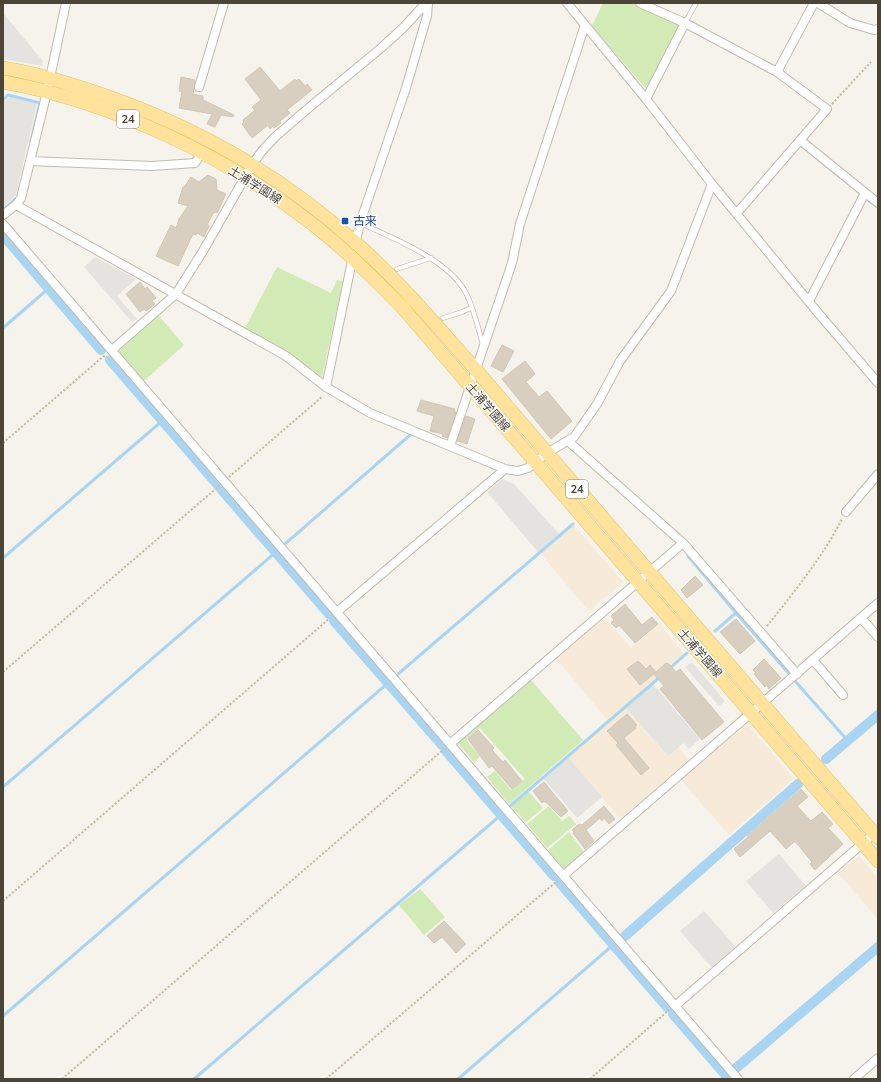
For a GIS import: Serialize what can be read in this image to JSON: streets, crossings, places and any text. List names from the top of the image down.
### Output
{
  "streets": {
    "main road": ["24", "土浦学園線"]
  },
  "places": {
    "transit": ["古来"]
  }
}
